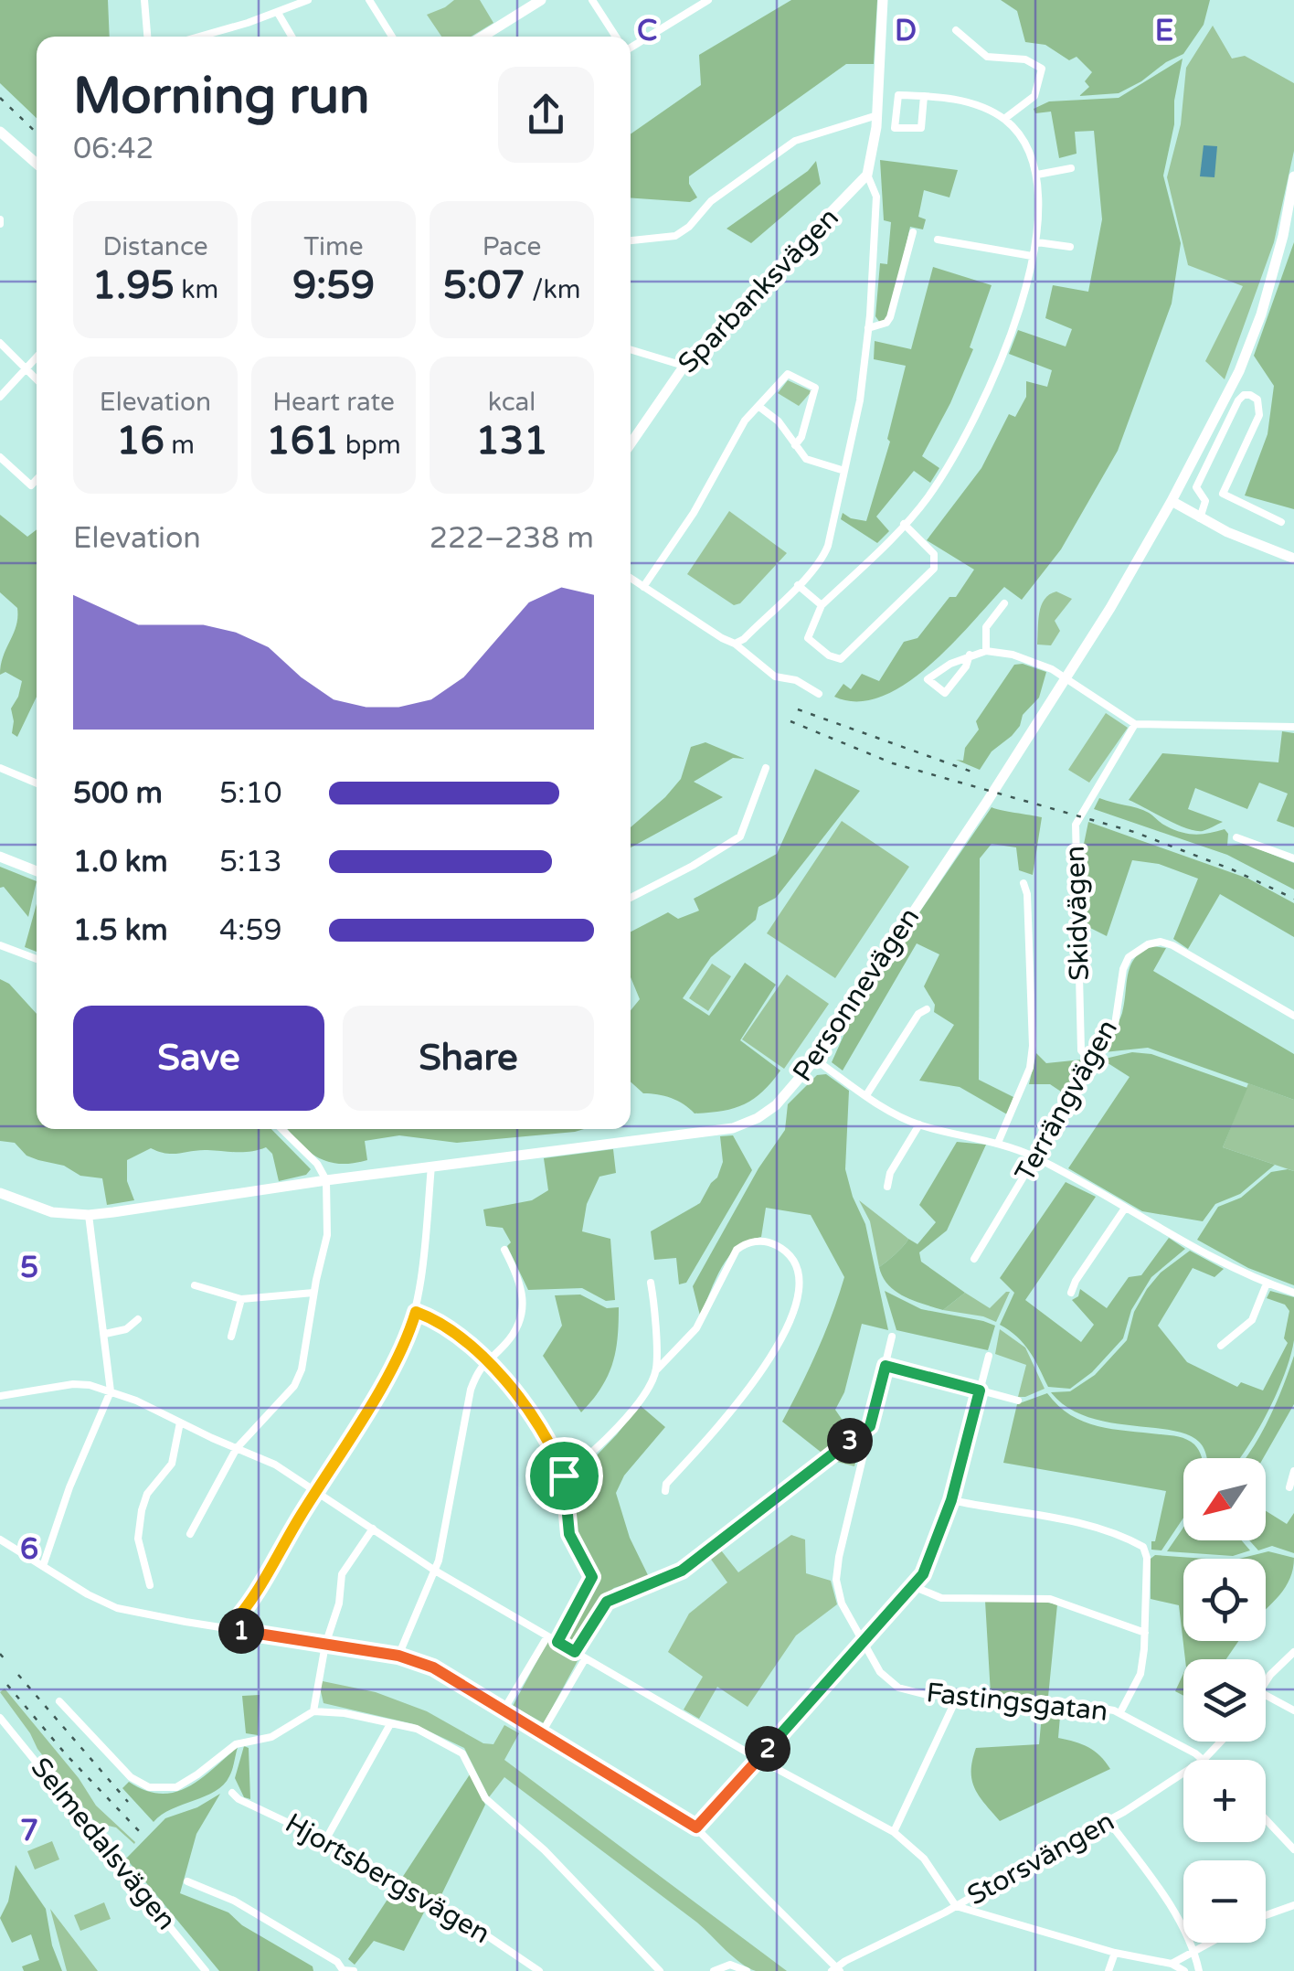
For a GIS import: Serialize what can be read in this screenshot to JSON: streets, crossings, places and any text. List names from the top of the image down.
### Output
{
  "streets": {
    "street": [
      "Sparbanksvägen",
      "Skidvägen",
      "Personnevägen",
      "Terrängvägen",
      "Fastingsgatan",
      "Selmedalsvägen",
      "Storsvängen",
      "Hjortsbergsvägen"
    ]
  },
  "crossings": [
    ["Skidvägen", "Terrängvägen"],
    ["Fastingsgatan", "Storsvängen"]
  ],
  "north": "bottom left",
  "page": {
    "heading": ["Morning run", "06:42"],
    "stats": [
      ["Distance", "1.95 km"],
      ["Time", "9:59"],
      ["Pace", "5:07 /km"],
      ["Elevation", "16 m"],
      ["Heart rate", "161 bpm"],
      ["kcal", "131"]
    ],
    "chart": ["Elevation", "222–238 m"],
    "list": [
      {
        "name": "500 m",
        "note": "5:10"
      },
      {
        "name": "1.0 km",
        "note": "5:13"
      },
      {
        "name": "1.5 km",
        "note": "4:59"
      }
    ],
    "buttons": ["Save", "Share"],
    "pins": ["3", "1", "2"],
    "map_buttons": ["+", "−"]
  },
  "grid": {
    "columns": ["C", "D", "E"],
    "rows": ["5", "6", "7"]
  }
}
